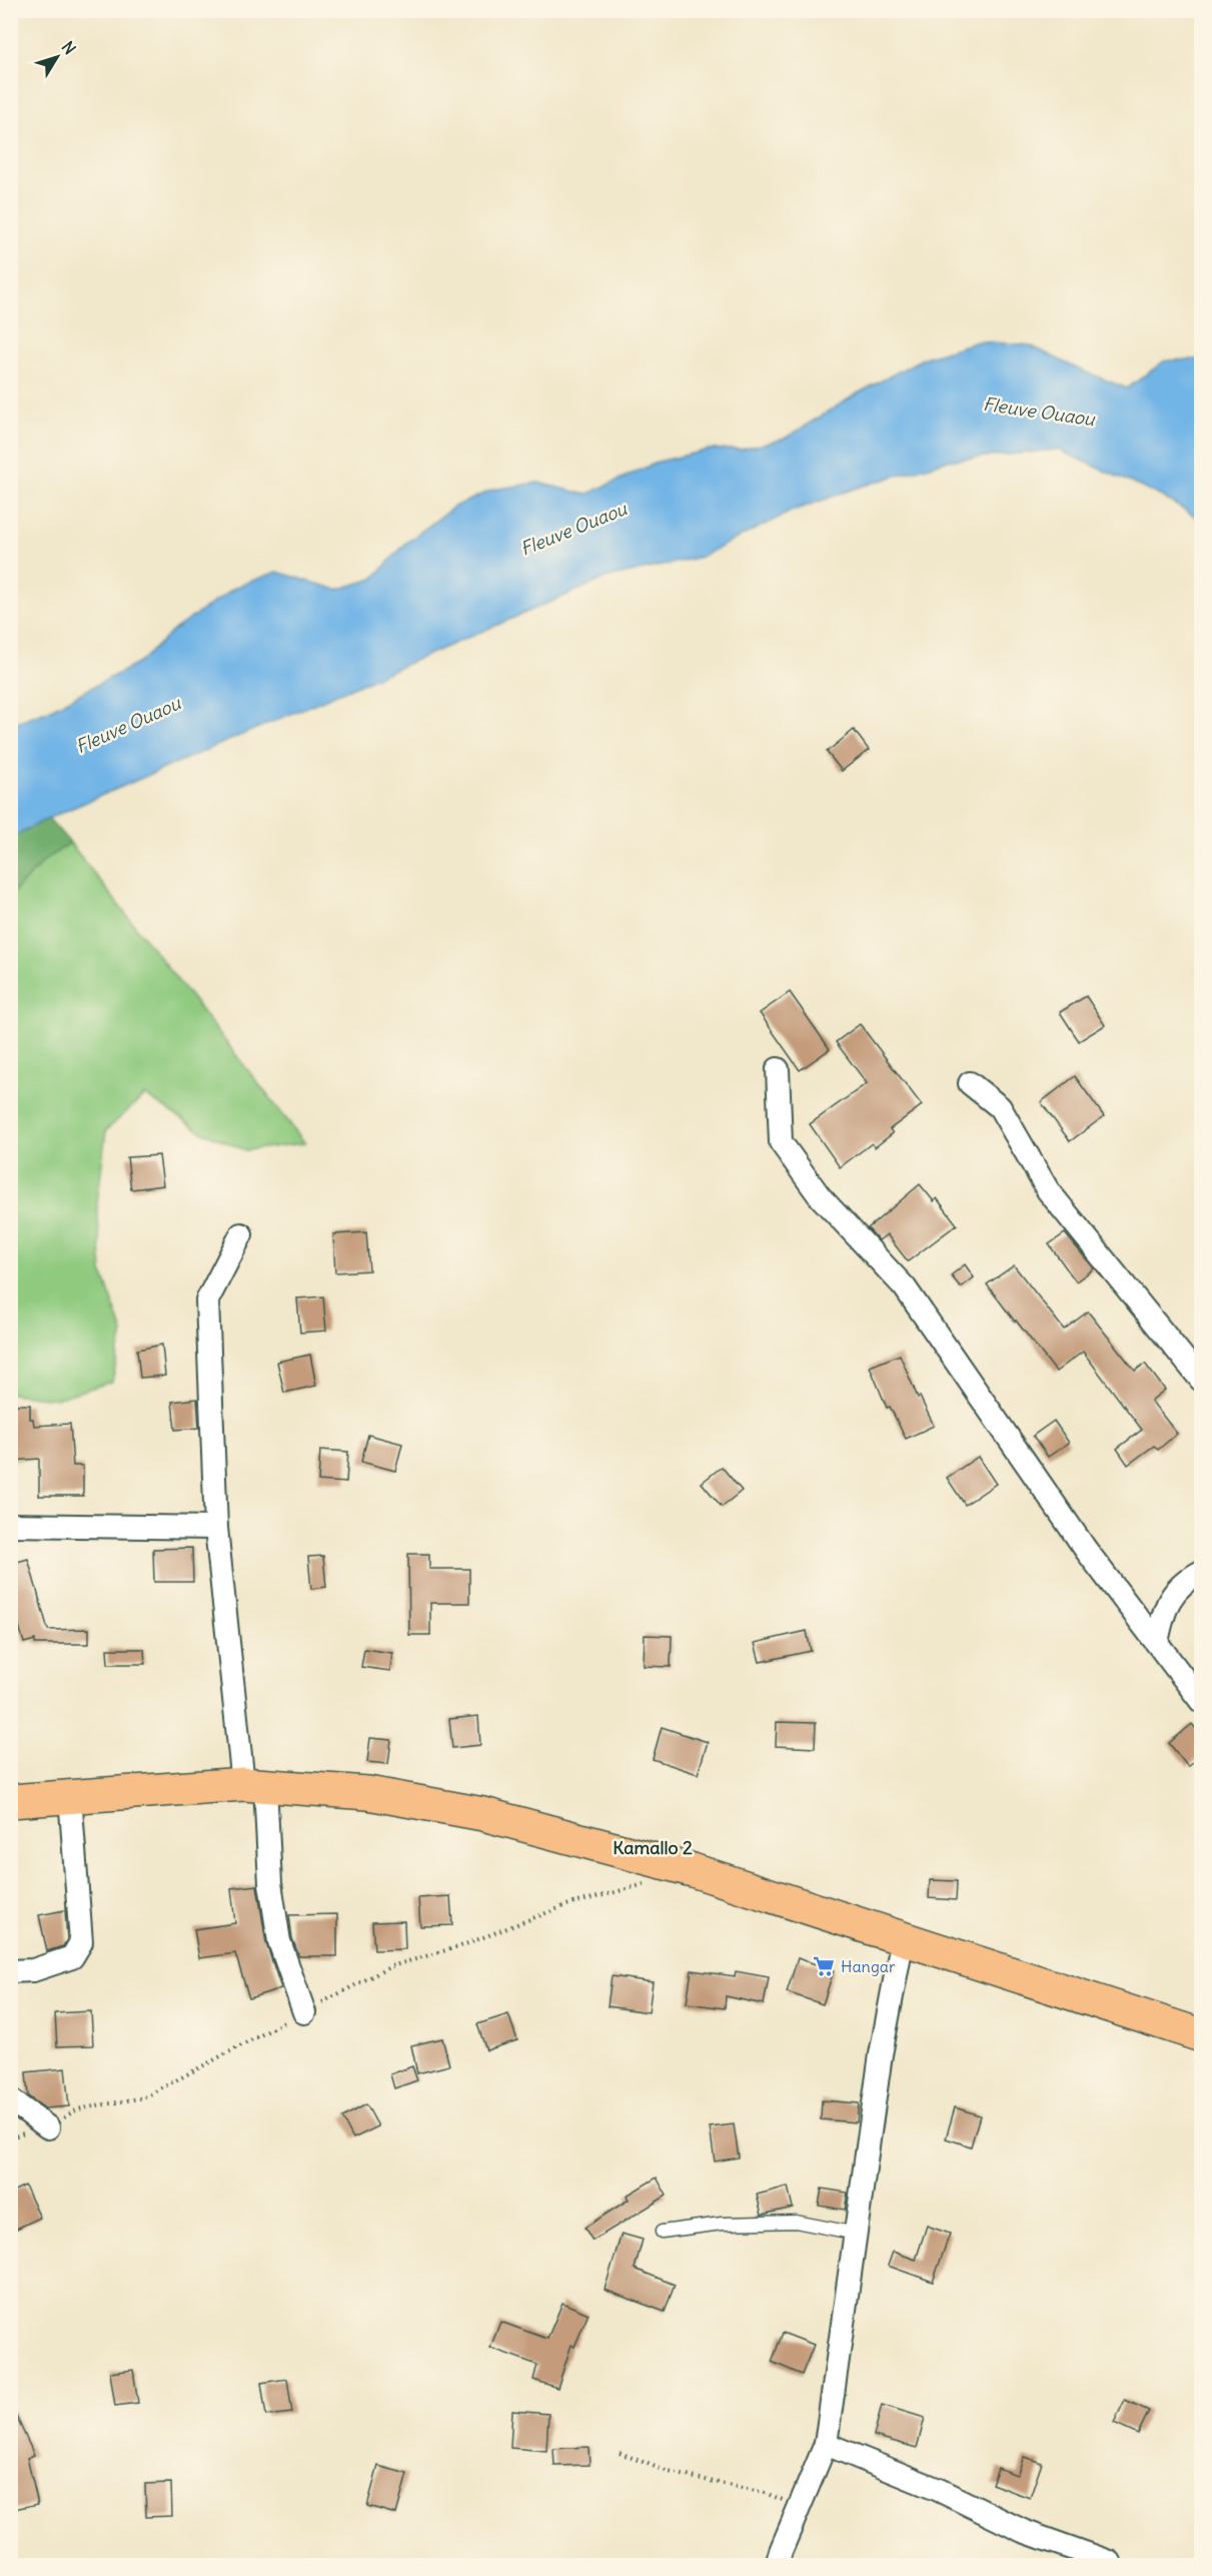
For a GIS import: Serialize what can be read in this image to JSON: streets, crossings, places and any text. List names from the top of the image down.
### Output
{
  "districts": ["Kamallo 2"],
  "water": ["Fleuve Ouaou"],
  "places": {
    "supermarket": ["Hangar"]
  },
  "north": "top right"
}
